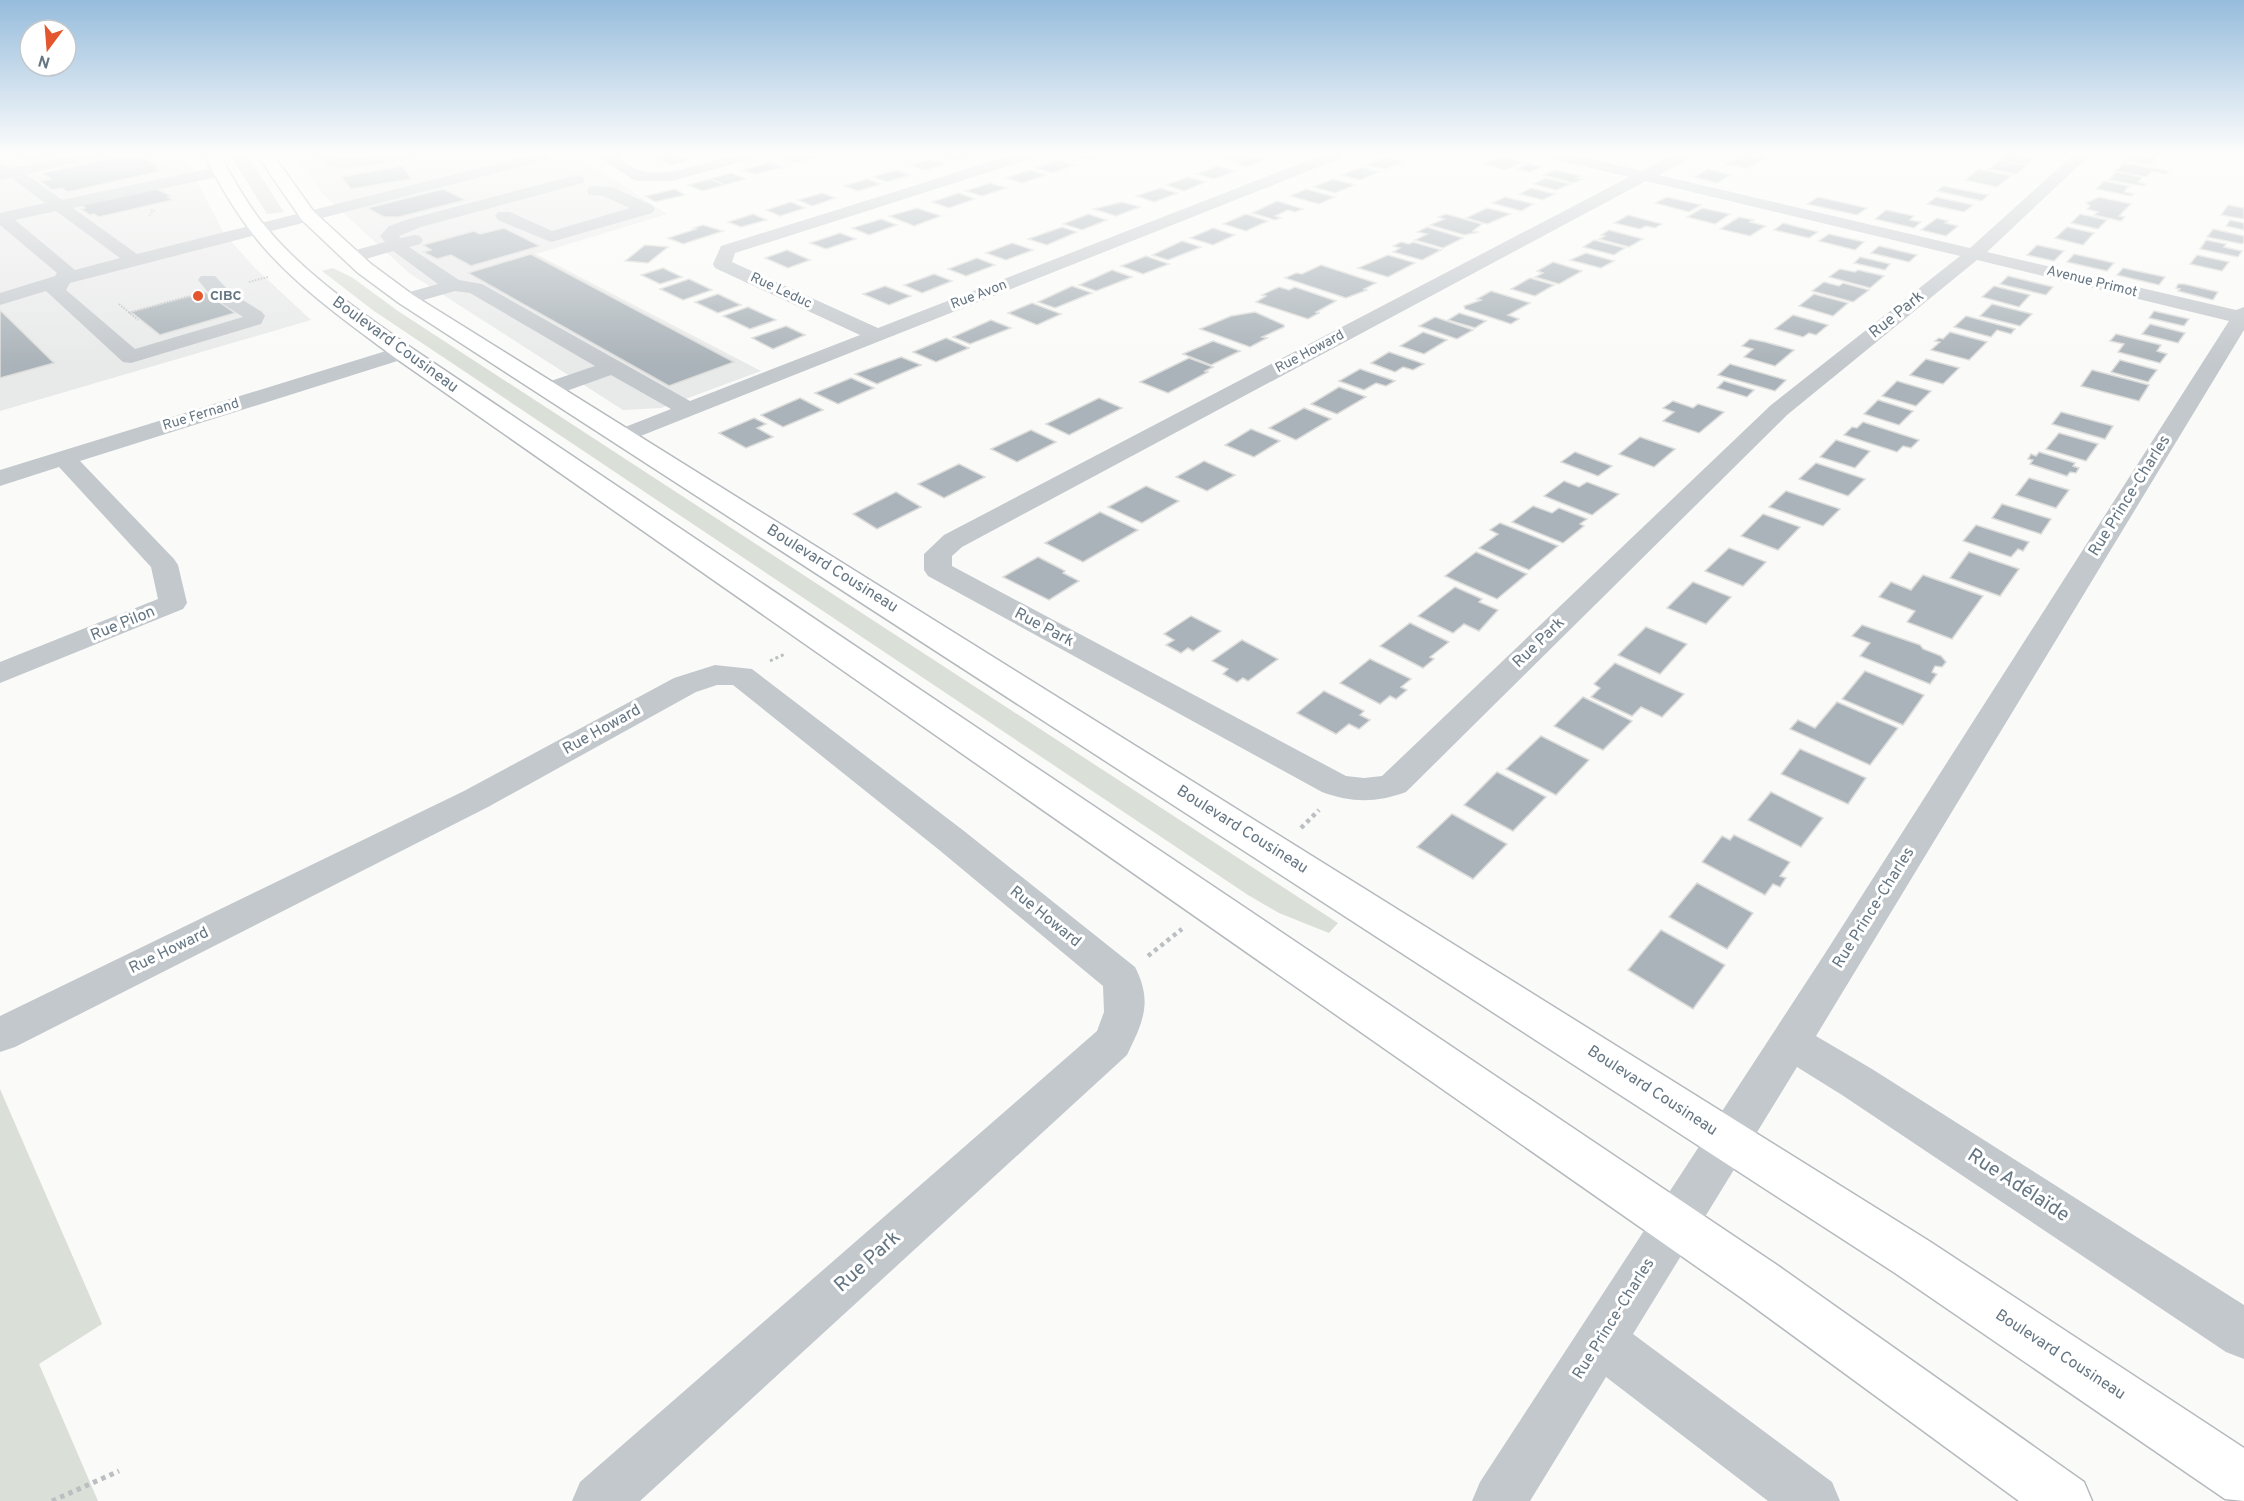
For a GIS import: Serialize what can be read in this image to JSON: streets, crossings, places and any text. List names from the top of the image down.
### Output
{
  "streets": {
    "main road": ["Boulevard Cousineau"],
    "street": [
      "Avenue Primot",
      "Rue Leduc",
      "Rue Avon",
      "Rue Park",
      "Rue Howard",
      "Rue Fernand",
      "Rue Prince-Charles",
      "Rue Pilon",
      "Rue Adélaïde"
    ]
  },
  "crossings": [
    ["Avenue Primot", "Rue Park"],
    ["Avenue Primot", "Rue Prince-Charles"],
    ["Rue Leduc", "Rue Avon"],
    ["Rue Avon", "Boulevard Cousineau"],
    ["Rue Park", "Rue Howard"],
    ["Boulevard Cousineau", "Rue Fernand"],
    ["Boulevard Cousineau", "Rue Prince-Charles"],
    ["Rue Fernand", "Rue Pilon"],
    ["Rue Prince-Charles", "Rue Adélaïde"]
  ],
  "places": ["CIBC"],
  "north": "bottom"
}
